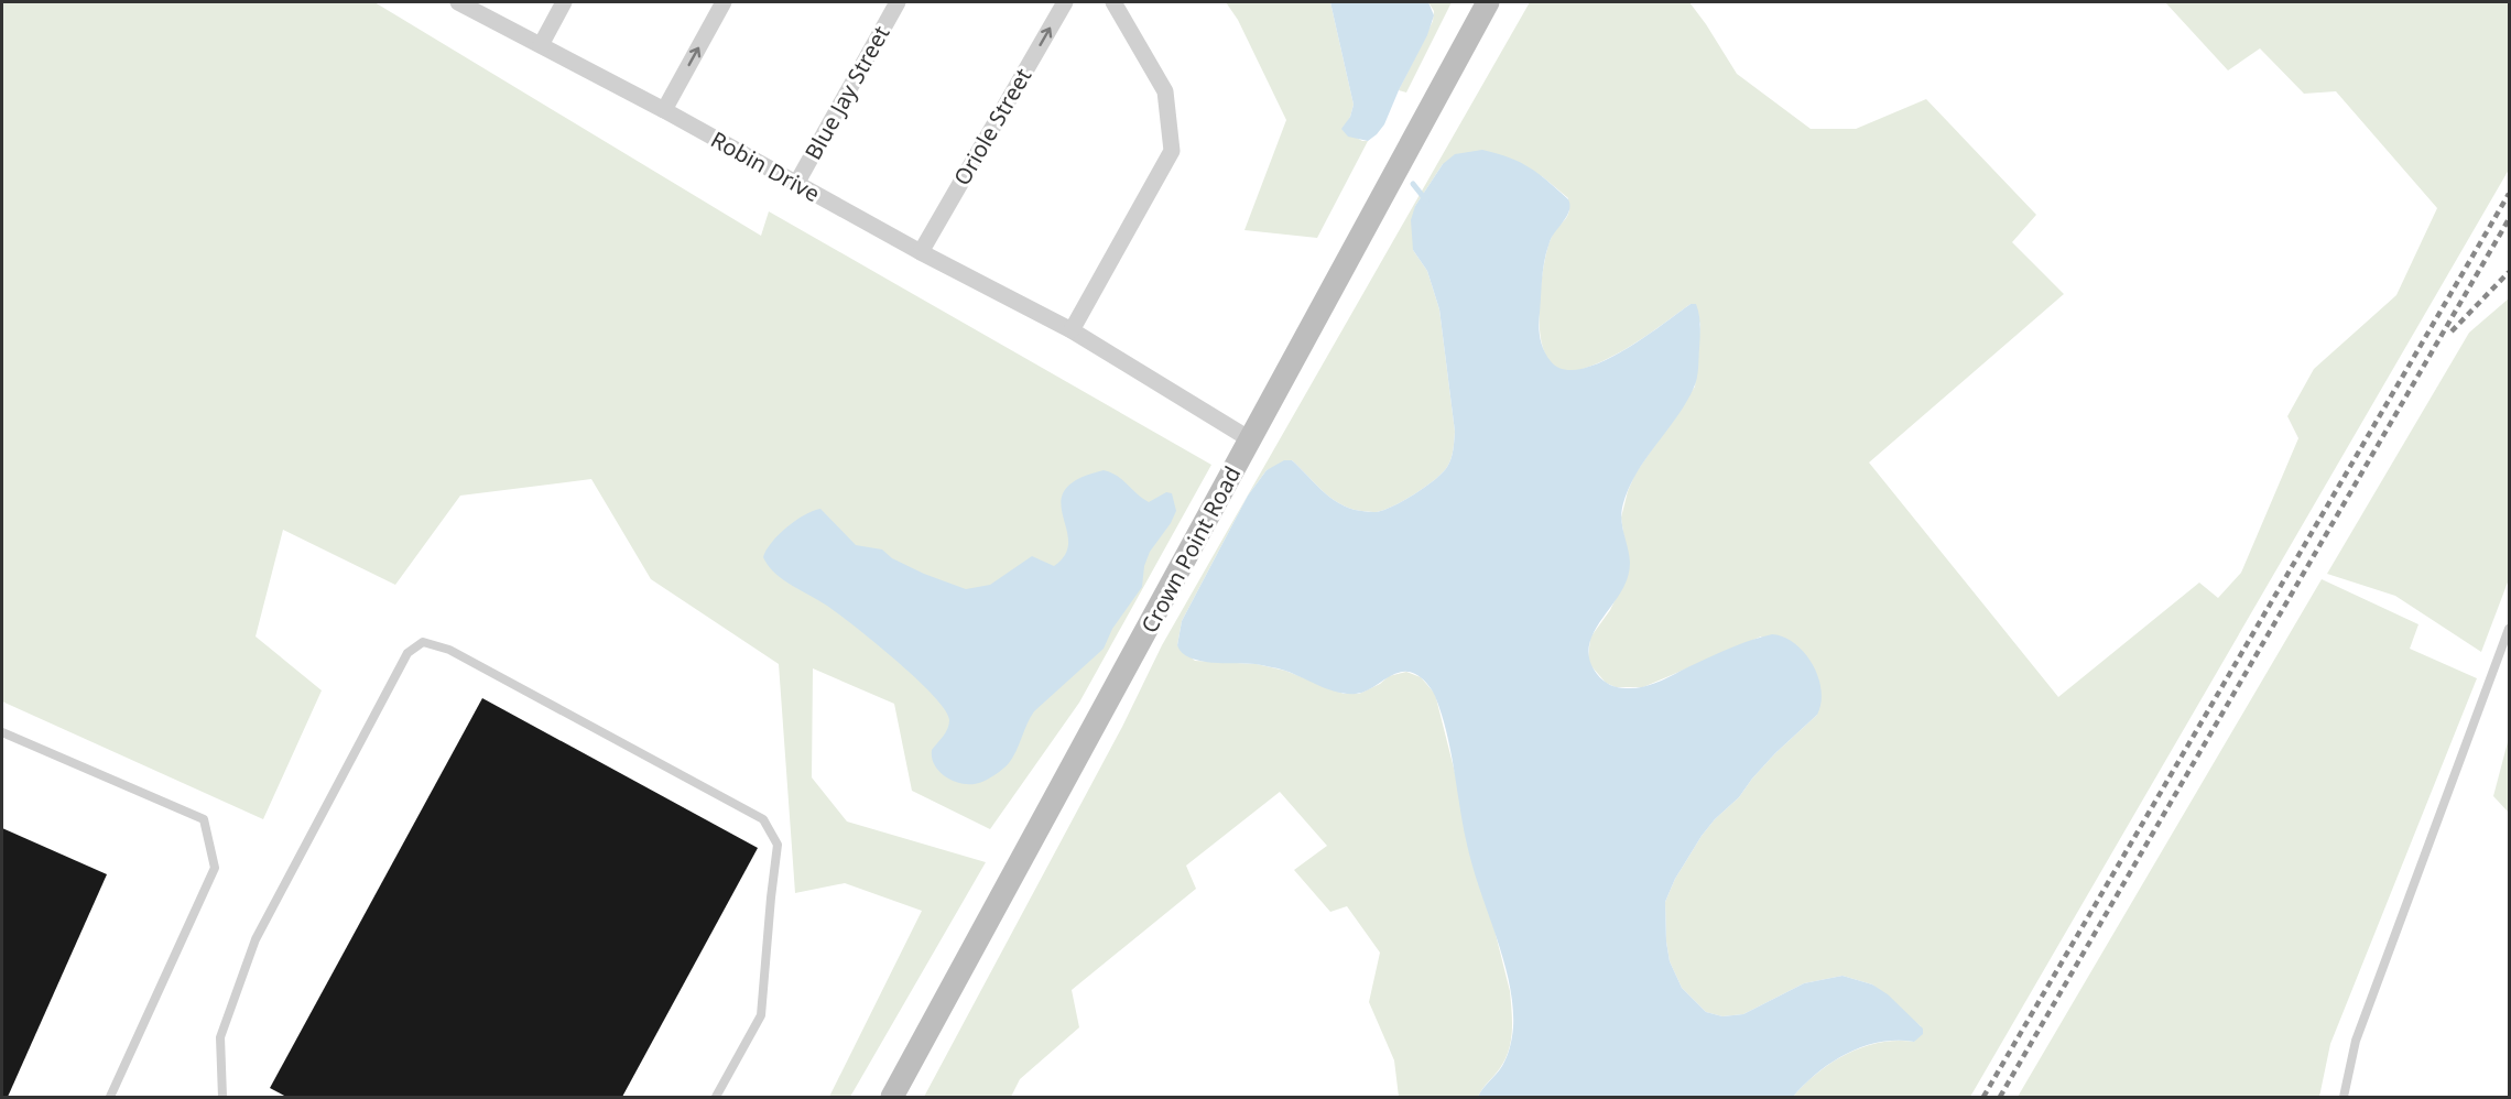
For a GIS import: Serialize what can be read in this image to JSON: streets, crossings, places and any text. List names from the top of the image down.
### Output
{
  "streets": {
    "main road": ["Crown Point Road"],
    "street": ["Blue Jay Street", "Oriole Street", "Robin Drive"]
  },
  "crossings": [
    ["Blue Jay Street", "Robin Drive"],
    ["Oriole Street", "Robin Drive"],
    ["Robin Drive", "Crown Point Road"]
  ],
  "one_way": ["Oriole Street"]
}
